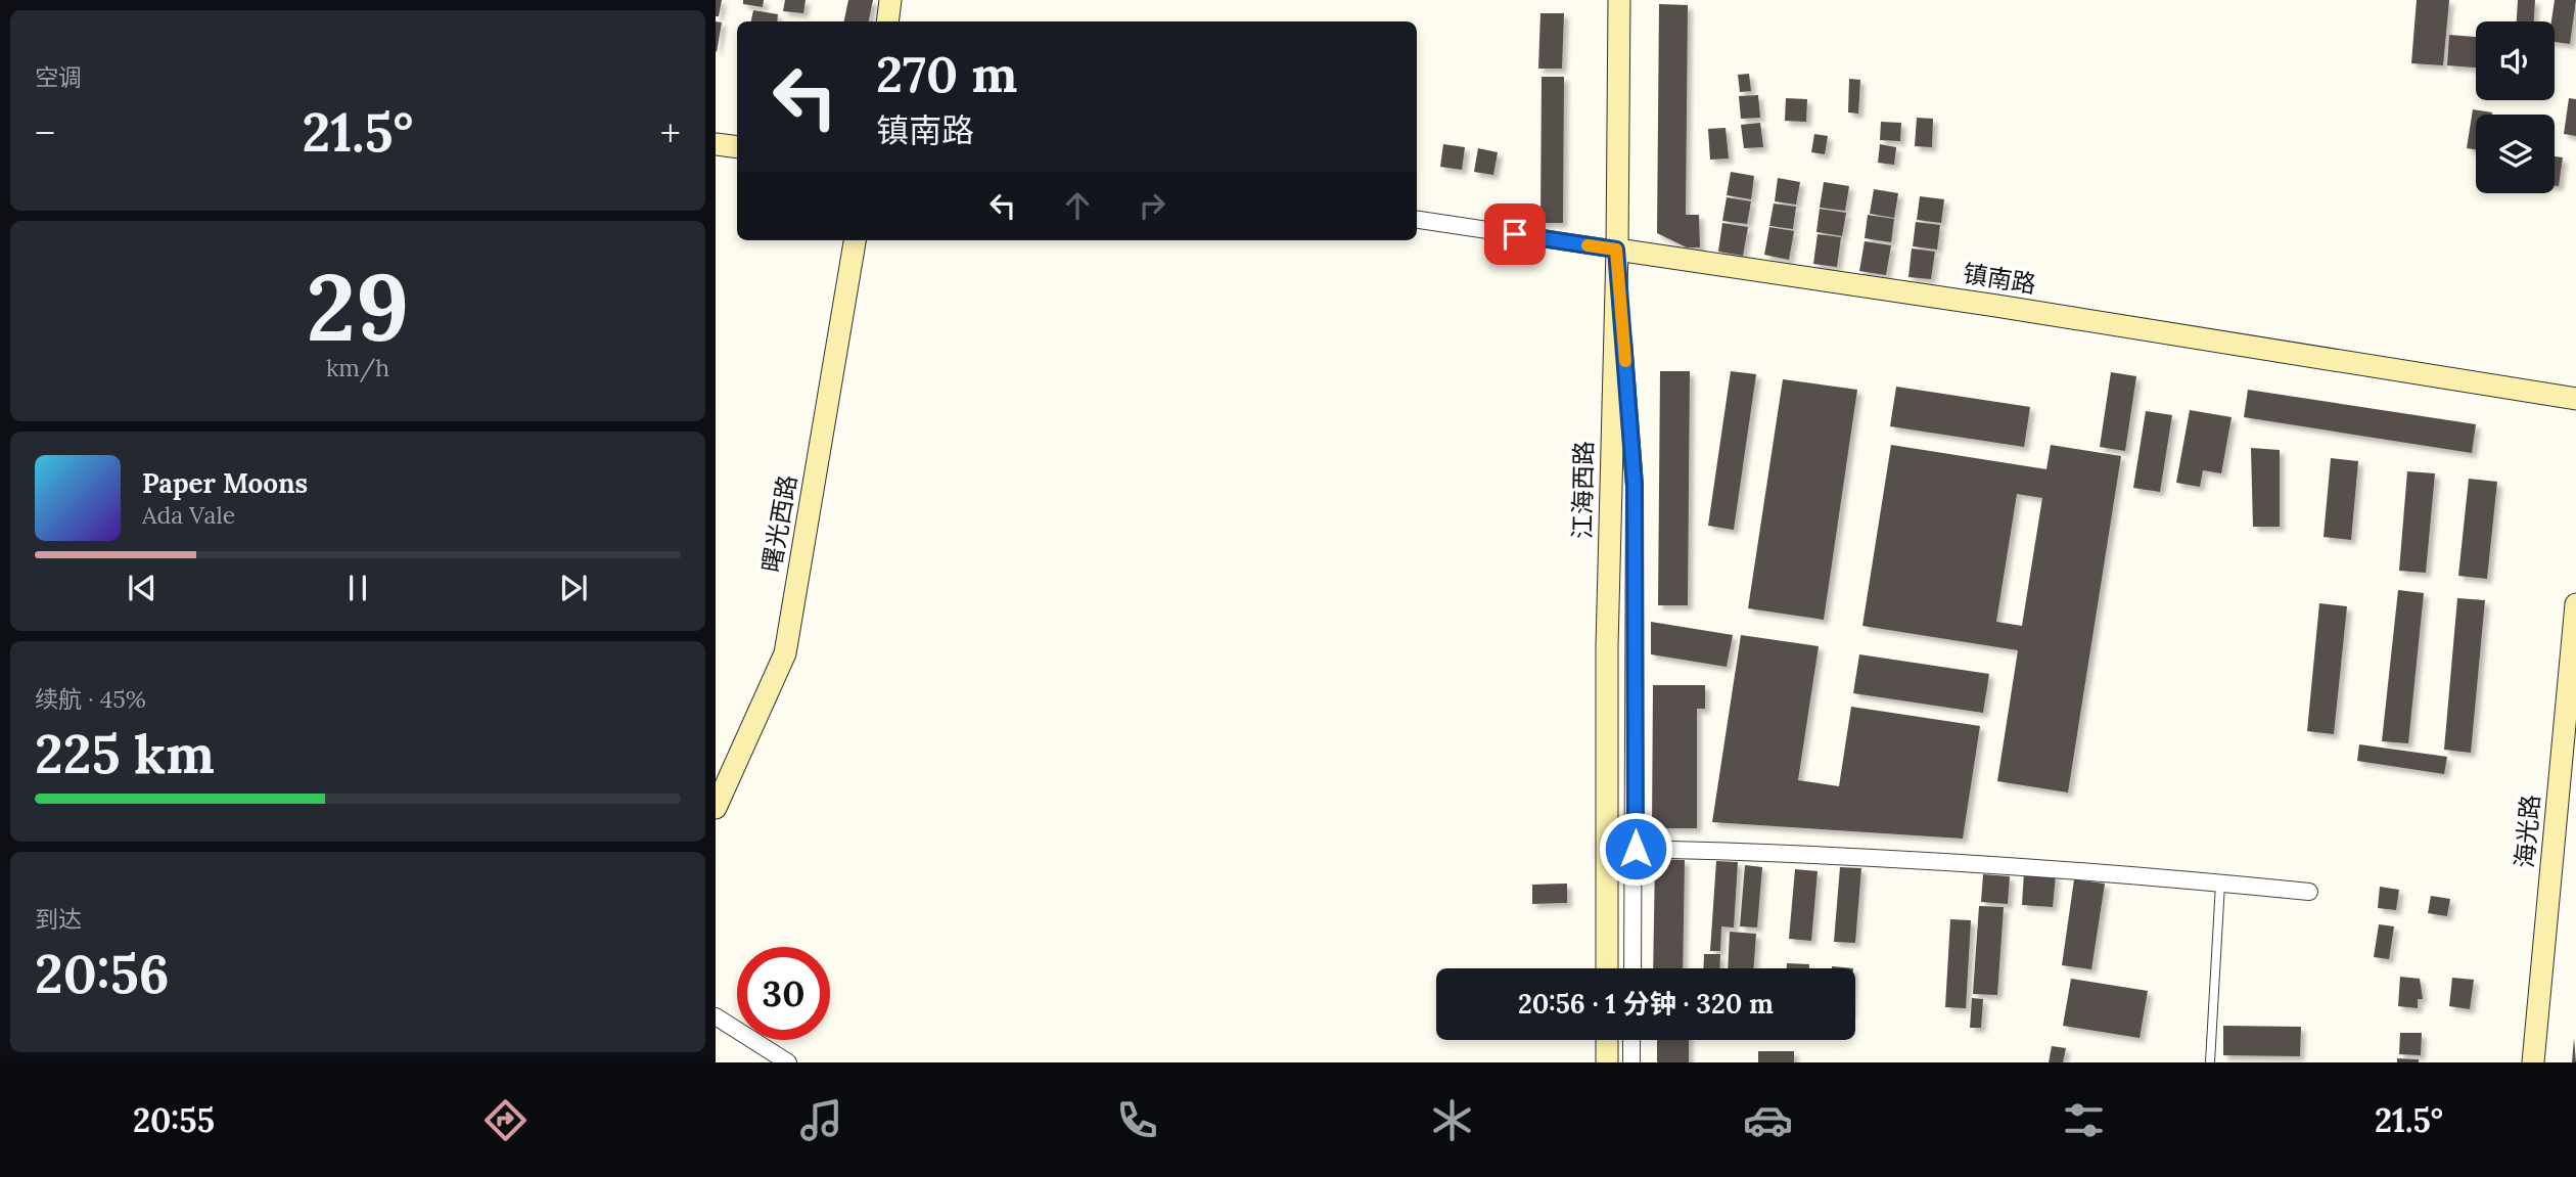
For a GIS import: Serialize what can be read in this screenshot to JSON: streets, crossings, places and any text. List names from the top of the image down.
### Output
{
  "streets": {
    "street": [
      "镇南路",
      "江海西路",
      "曙光西路",
      "海光路"
    ]
  },
  "crossings": [
    ["镇南路", "江海西路"]
  ],
  "page": {
    "tile": [
      "空调",
      ["29", "km/h"],
      ["续航 · 45%", "225 km"],
      ["到达", "20:56"]
    ],
    "turn": ["270 m", "镇南路"],
    "heat": ["−", "21.5°", "+"],
    "song": ["Paper Moons", "Ada Vale"],
    "limit": "30",
    "trip": "20:56 · 1 分钟 · 320 m",
    "tabs": ["20:55", "21.5°"]
  }
}
